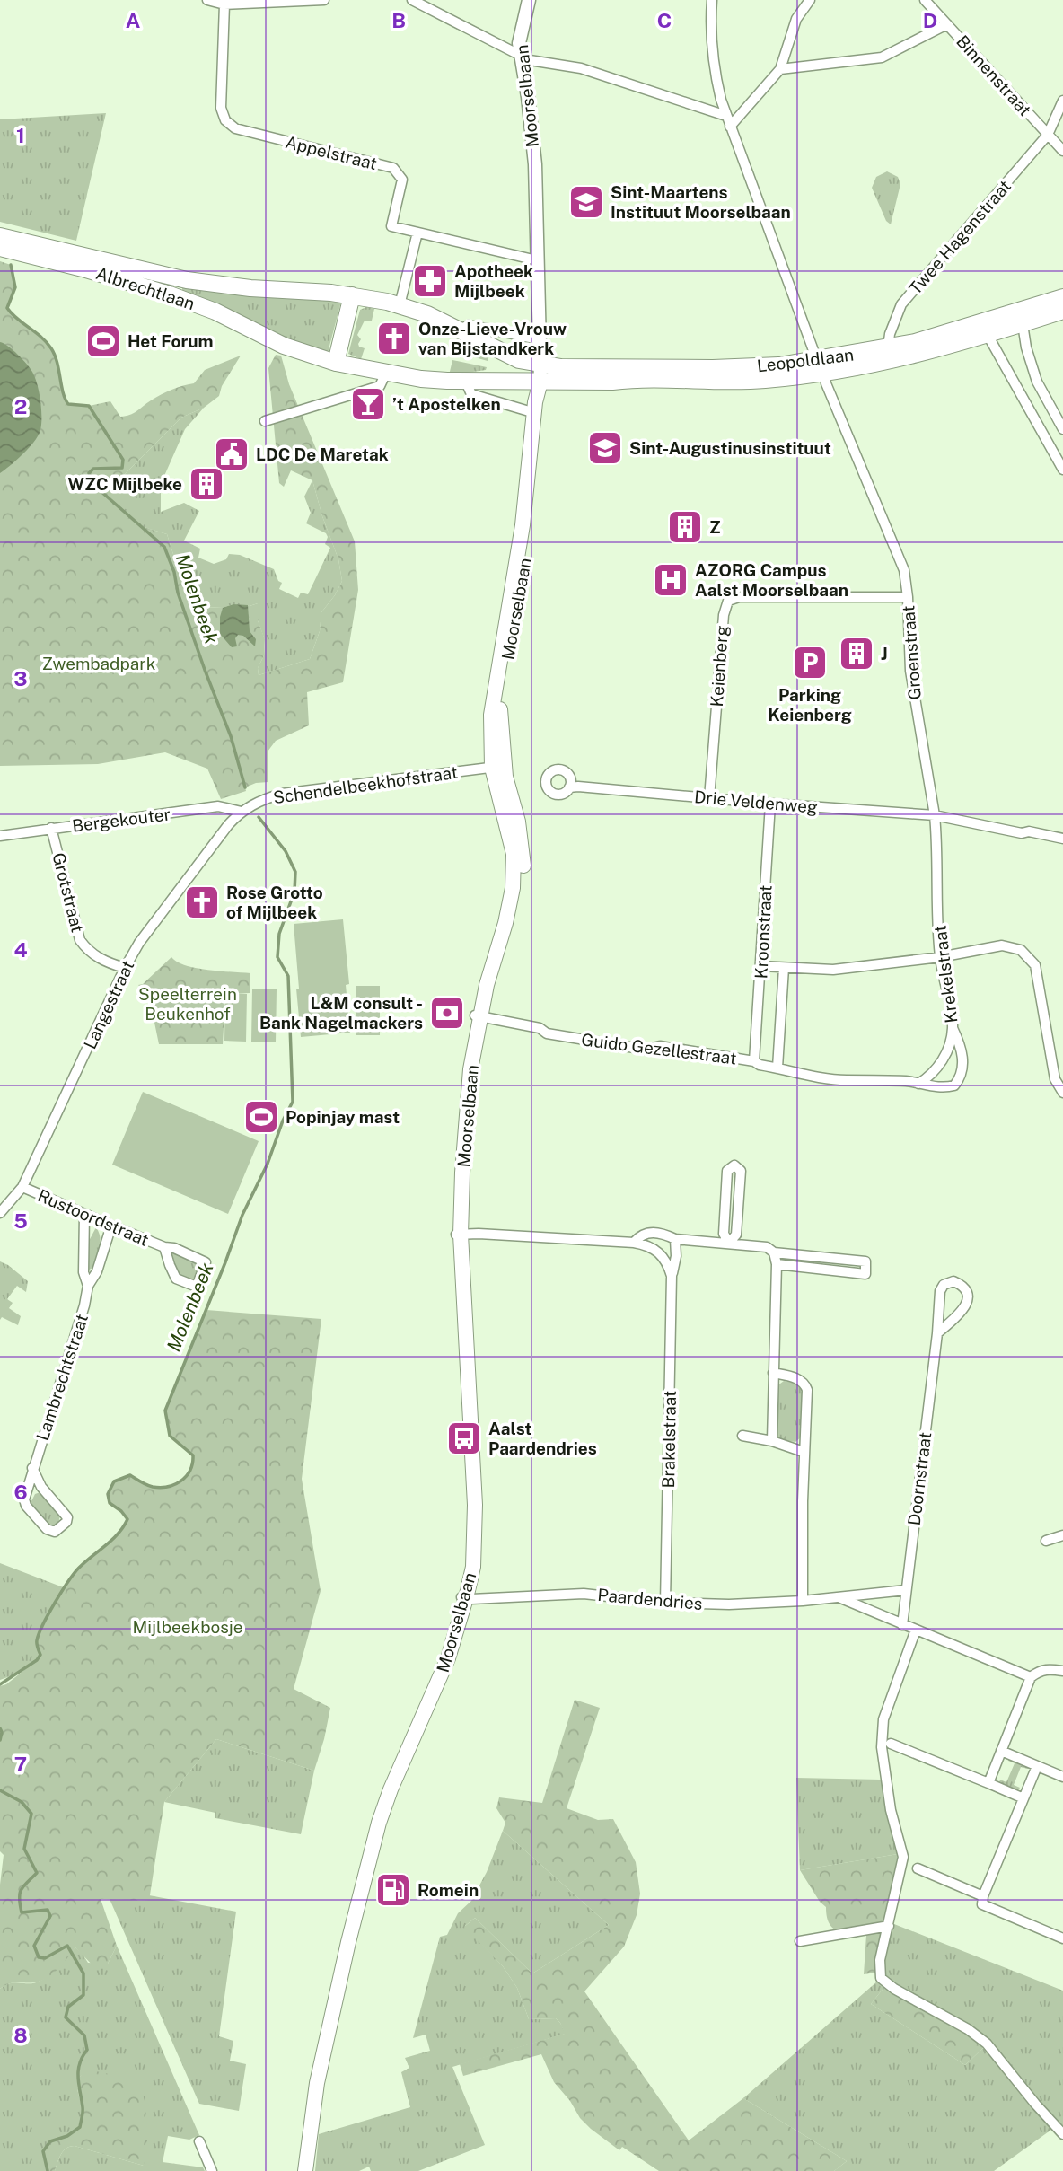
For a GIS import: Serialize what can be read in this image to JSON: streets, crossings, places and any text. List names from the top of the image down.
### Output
{
  "streets": {
    "main road": ["Moorselbaan", "Albrechtlaan", "Leopoldlaan"],
    "street": [
      "Binnenstraat",
      "Appelstraat",
      "Twee Hagenstraat",
      "Groenstraat",
      "Keienberg",
      "Schendelbeekhofstraat",
      "Drie Veldenweg",
      "Bergekouter",
      "Grotstraat",
      "Kroonstraat",
      "Krekelstraat",
      "Langestraat",
      "Guido Gezellestraat",
      "Rustoordstraat",
      "Lambrechtstraat",
      "Brakelstraat",
      "Doornstraat",
      "Paardendries"
    ]
  },
  "crossings": [
    ["Binnenstraat", "Twee Hagenstraat"],
    ["Moorselbaan", "Appelstraat"],
    ["Moorselbaan", "Leopoldlaan"],
    ["Moorselbaan", "Schendelbeekhofstraat"],
    ["Moorselbaan", "Guido Gezellestraat"],
    ["Moorselbaan", "Paardendries"],
    ["Twee Hagenstraat", "Leopoldlaan"],
    ["Albrechtlaan", "Leopoldlaan"],
    ["Leopoldlaan", "Groenstraat"],
    ["Groenstraat", "Keienberg"],
    ["Groenstraat", "Drie Veldenweg"],
    ["Groenstraat", "Krekelstraat"],
    ["Keienberg", "Drie Veldenweg"],
    ["Schendelbeekhofstraat", "Bergekouter"],
    ["Schendelbeekhofstraat", "Langestraat"],
    ["Drie Veldenweg", "Kroonstraat"],
    ["Drie Veldenweg", "Krekelstraat"],
    ["Bergekouter", "Grotstraat"],
    ["Bergekouter", "Langestraat"],
    ["Grotstraat", "Langestraat"],
    ["Kroonstraat", "Guido Gezellestraat"],
    ["Krekelstraat", "Guido Gezellestraat"],
    ["Langestraat", "Rustoordstraat"],
    ["Rustoordstraat", "Lambrechtstraat"],
    ["Brakelstraat", "Paardendries"],
    ["Doornstraat", "Paardendries"]
  ],
  "water": ["Molenbeek"],
  "parks": ["Zwembadpark", "Speelterrein Beukenhof", "Mijlbeekbosje"],
  "places": {
    "school or university": ["Sint-Maartens Instituut Moorselbaan", "Sint-Augustinusinstituut"],
    "pharmacy": ["Apotheek Mijlbeek"],
    "church": ["Onze-Lieve-Vrouw van Bijstandkerk", "Rose Grotto of Mijlbeek"],
    "sports": ["Het Forum", "Popinjay mast"],
    "bar": ["’t Apostelken"],
    "public building": ["LDC De Maretak"],
    "building": ["WZC Mijlbeke", "Z", "J"],
    "hospital": ["AZORG Campus Aalst Moorselbaan"],
    "parking": ["Parking Keienberg"],
    "bank": ["L&M consult - Bank Nagelmackers"],
    "bus stop": ["Aalst Paardendries"],
    "fuel station": ["Romein"]
  },
  "grid": {
    "columns": [
      "A",
      "B",
      "C",
      "D"
    ],
    "rows": [
      "1",
      "2",
      "3",
      "4",
      "5",
      "6",
      "7",
      "8"
    ]
  }
}
